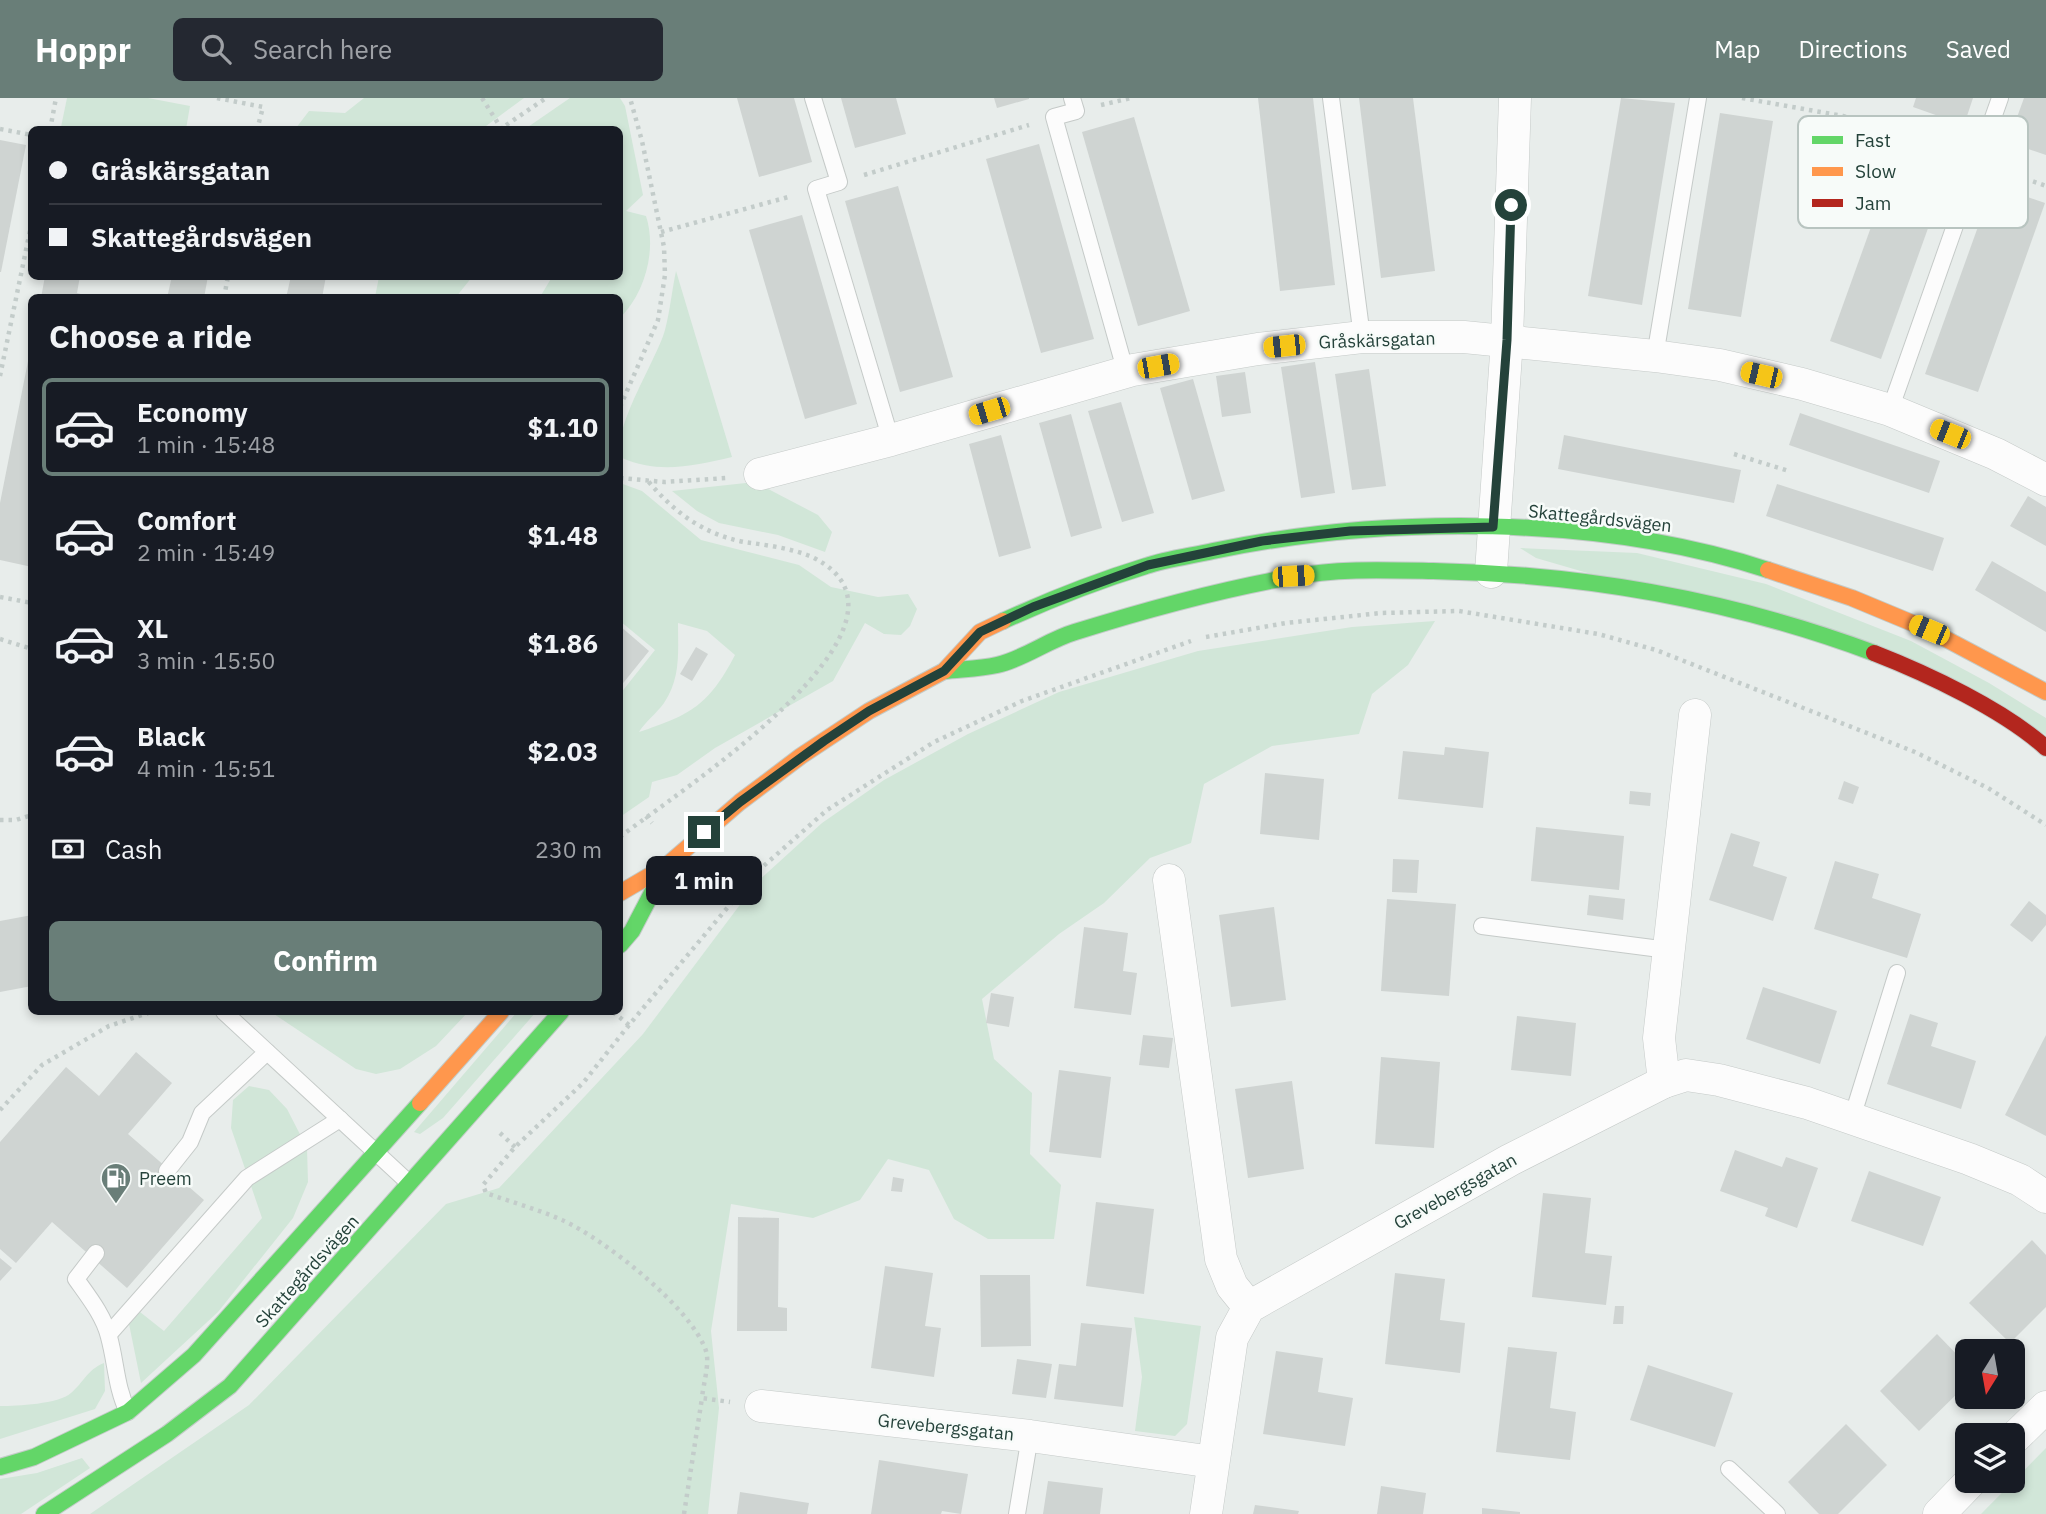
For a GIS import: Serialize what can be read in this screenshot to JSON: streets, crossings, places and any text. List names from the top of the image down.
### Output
{
  "streets": {
    "street": ["Gråskärsgatan", "Skattegårdsvägen", "Grevebergsgatan"]
  },
  "places": {
    "fuel station": ["Preem"]
  },
  "legend": ["Fast", "Slow", "Jam"],
  "north": "bottom",
  "page": {
    "header": "Hoppr",
    "search": "Search here",
    "nav": ["Map", "Directions", "Saved"],
    "banner": ["Gråskärsgatan", "Skattegårdsvägen"],
    "heading": "Choose a ride",
    "list": [
      {
        "name": "Economy",
        "note": "1 min · 15:48",
        "value": "$1.10"
      },
      {
        "name": "Comfort",
        "note": "2 min · 15:49",
        "value": "$1.48"
      },
      {
        "name": "XL",
        "note": "3 min · 15:50",
        "value": "$1.86"
      },
      {
        "name": "Black",
        "note": "4 min · 15:51",
        "value": "$2.03"
      }
    ],
    "pay": ["Cash", "230 m"],
    "bubble": "1 min",
    "buttons": "Confirm"
  }
}
